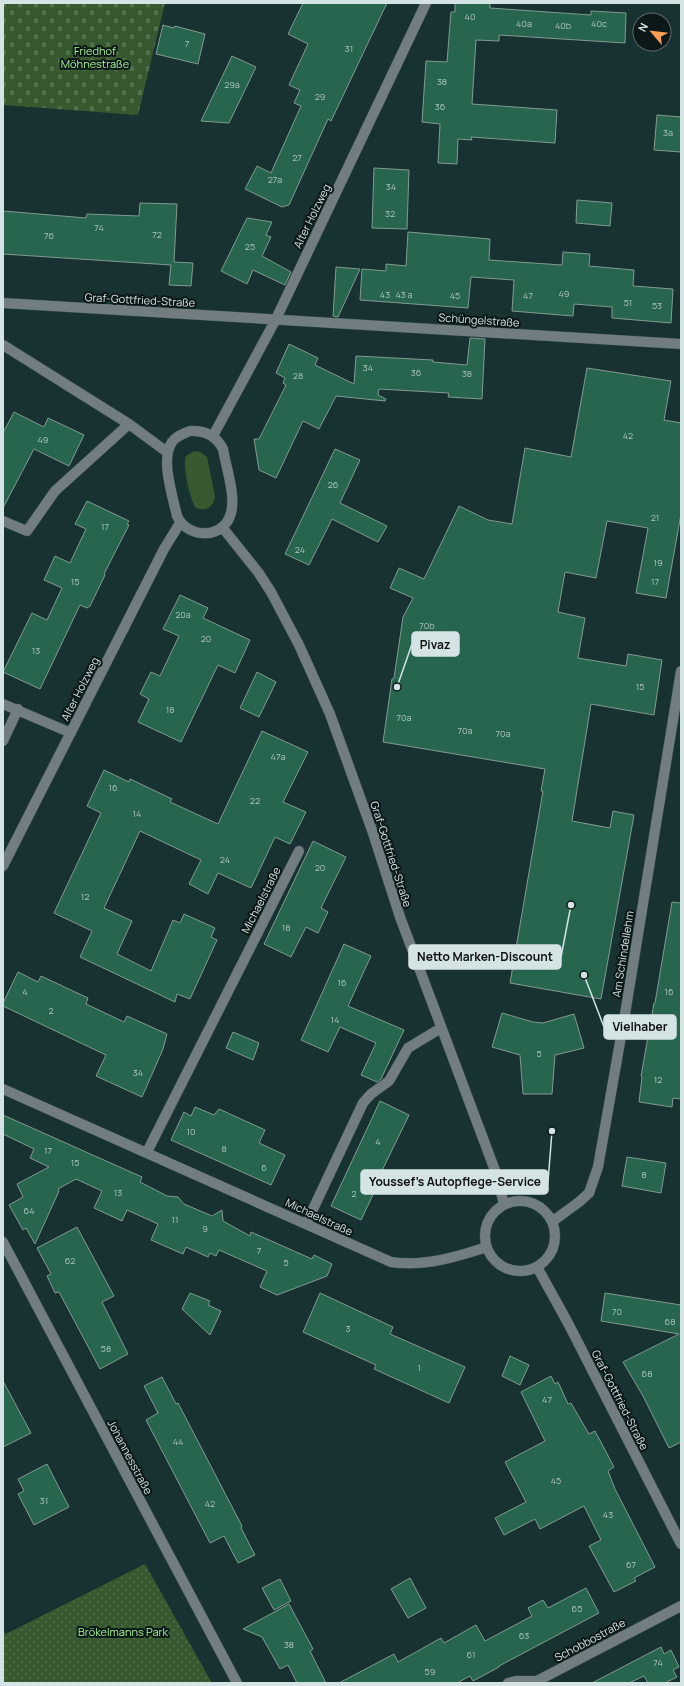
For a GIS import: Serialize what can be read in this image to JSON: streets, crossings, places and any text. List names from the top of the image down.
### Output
{
  "streets": {
    "street": [
      "Alter Holzweg",
      "Graf-Gottfried-Straße",
      "Schüngelstraße",
      "Michaelstraße",
      "Am Schindellehm",
      "Johannesstraße",
      "Schobbostraße"
    ]
  },
  "crossings": [
    ["Alter Holzweg", "Graf-Gottfried-Straße"],
    ["Alter Holzweg", "Schüngelstraße"],
    ["Graf-Gottfried-Straße", "Schüngelstraße"],
    ["Graf-Gottfried-Straße", "Michaelstraße"],
    ["Graf-Gottfried-Straße", "Am Schindellehm"],
    ["Michaelstraße", "Am Schindellehm"]
  ],
  "parks": ["Friedhof Möhnestraße", "Brökelmanns Park"],
  "places": [
    "Pivaz",
    "Netto Marken-Discount",
    "Vielhaber",
    "Youssef's Autopflege-Service"
  ],
  "house_numbers": [
    "40",
    "40a",
    "40c",
    "40b",
    "7",
    "31",
    "38",
    "29a",
    "29",
    "36",
    "3a",
    "27",
    "27a",
    "34",
    "32",
    "74",
    "72",
    "76",
    "25",
    "49",
    "43",
    "43 a",
    "45",
    "47",
    "51",
    "53",
    "34",
    "36",
    "38",
    "28",
    "42",
    "49",
    "26",
    "21",
    "17",
    "24",
    "19",
    "15",
    "17",
    "20a",
    "70b",
    "20",
    "13",
    "15",
    "18",
    "70a",
    "70a",
    "70a",
    "47a",
    "16",
    "22",
    "14",
    "24",
    "20",
    "12",
    "18",
    "16",
    "4",
    "16",
    "2",
    "14",
    "5",
    "34",
    "12",
    "10",
    "4",
    "8",
    "17",
    "15",
    "6",
    "8",
    "13",
    "2",
    "64",
    "11",
    "9",
    "7",
    "62",
    "5",
    "70",
    "68",
    "3",
    "58",
    "1",
    "68",
    "47",
    "44",
    "45",
    "31",
    "42",
    "43",
    "67",
    "65",
    "63",
    "38",
    "61",
    "74",
    "59"
  ],
  "north": "top left"
}
